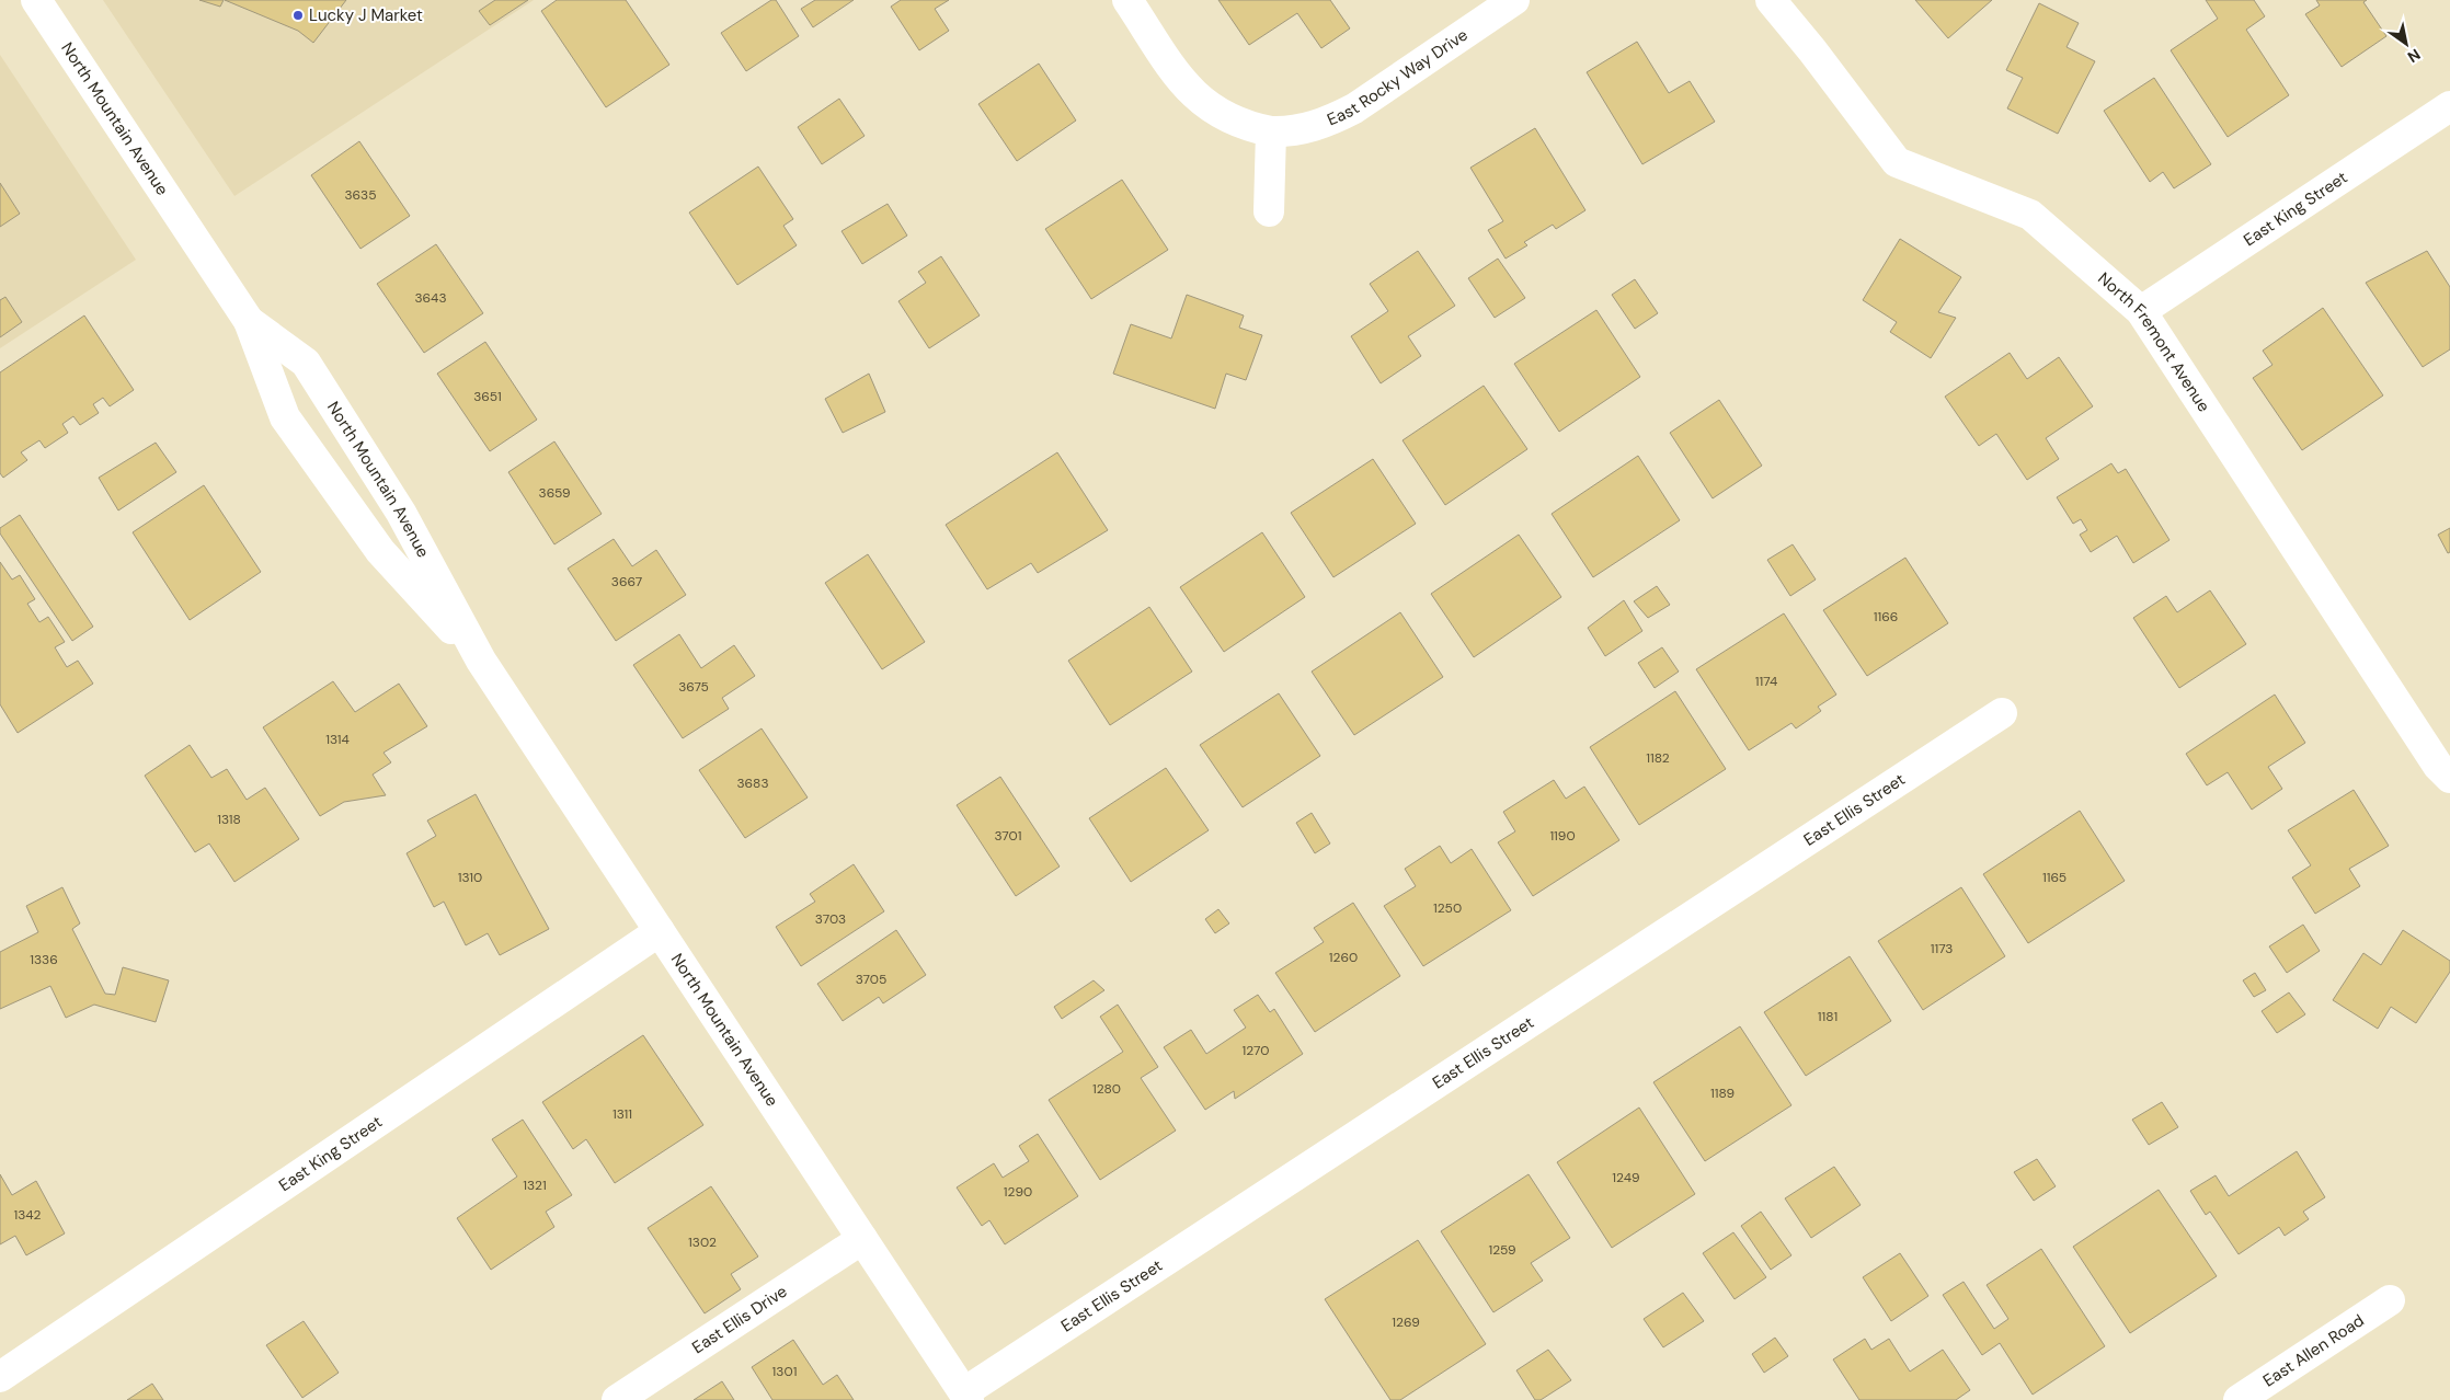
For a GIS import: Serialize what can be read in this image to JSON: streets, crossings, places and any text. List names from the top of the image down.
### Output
{
  "streets": {
    "street": [
      "East Rocky Way Drive",
      "North Mountain Avenue",
      "East King Street",
      "North Fremont Avenue",
      "East Ellis Street",
      "East Ellis Drive",
      "East Allen Road"
    ]
  },
  "crossings": [
    ["North Mountain Avenue", "East King Street"],
    ["North Mountain Avenue", "East Ellis Street"],
    ["North Mountain Avenue", "East Ellis Drive"],
    ["East King Street", "North Fremont Avenue"]
  ],
  "places": ["Lucky J Market"],
  "house_numbers": [
    "3635",
    "3643",
    "3651",
    "3659",
    "3667",
    "1166",
    "1174",
    "3675",
    "1314",
    "1182",
    "3683",
    "1318",
    "3701",
    "1190",
    "1310",
    "1165",
    "1250",
    "3703",
    "1173",
    "1260",
    "1336",
    "3705",
    "1181",
    "1270",
    "1280",
    "1189",
    "1311",
    "1249",
    "1321",
    "1290",
    "1342",
    "1302",
    "1259",
    "1269",
    "1301"
  ],
  "north": "bottom right"
}
